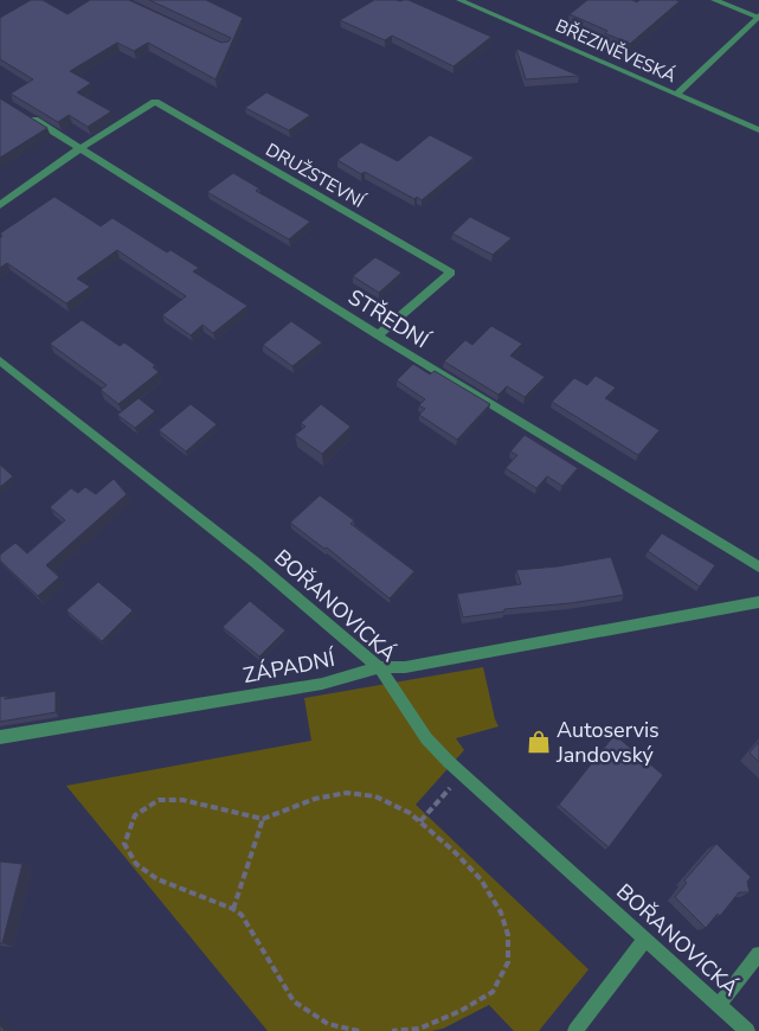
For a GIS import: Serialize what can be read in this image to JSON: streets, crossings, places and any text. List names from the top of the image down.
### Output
{
  "streets": {
    "street": [
      "BŘEZINĚVESKÁ",
      "DRUŽSTEVNÍ",
      "STŘEDNÍ",
      "BOŘANOVICKÁ",
      "ZÁPADNÍ"
    ]
  },
  "crossings": [
    ["DRUŽSTEVNÍ", "STŘEDNÍ"],
    ["BOŘANOVICKÁ", "ZÁPADNÍ"]
  ],
  "places": {
    "shop": ["Autoservis Jandovský"]
  }
}
